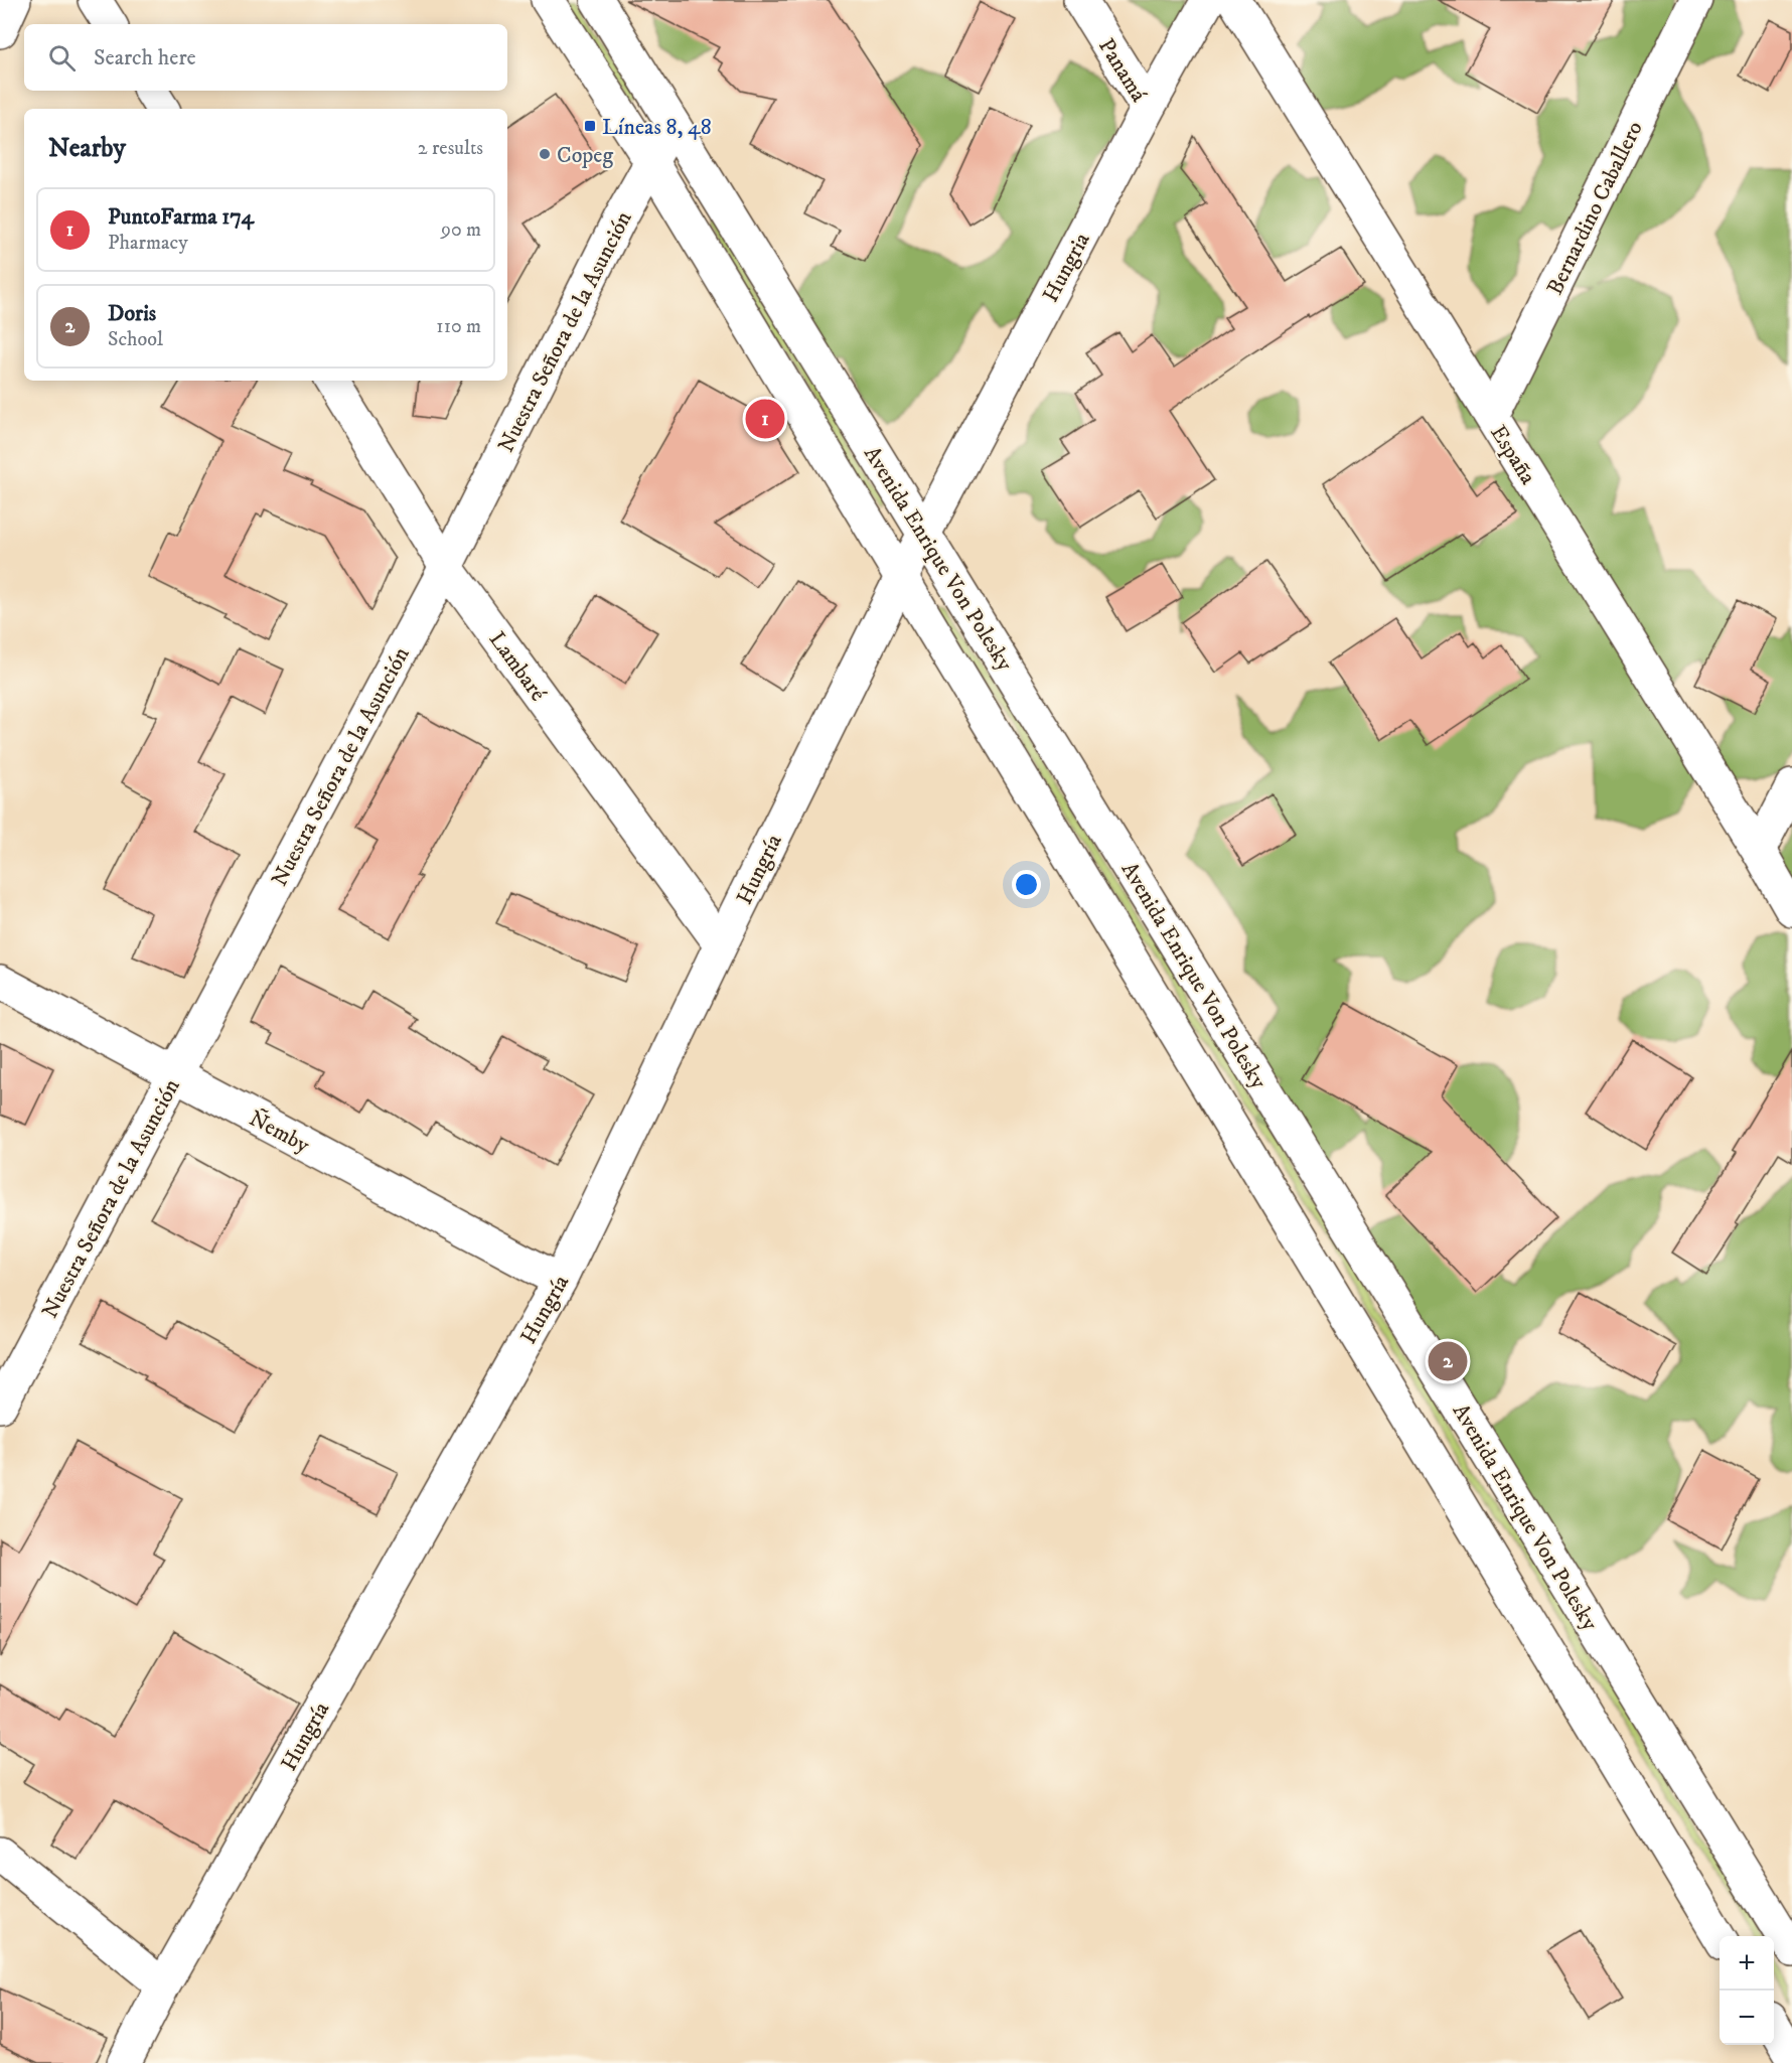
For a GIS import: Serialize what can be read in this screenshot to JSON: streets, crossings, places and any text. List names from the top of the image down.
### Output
{
  "streets": {
    "street": [
      "Panamá",
      "Bernardino Caballero",
      "Hungria",
      "Nuestra Señora de la Asunción",
      "España",
      "Avenida Enrique Von Polesky",
      "Lambaré",
      "Hungría",
      "Ñemby"
    ]
  },
  "crossings": [
    ["Panamá", "Hungria"],
    ["Bernardino Caballero", "España"],
    ["Hungria", "Avenida Enrique Von Polesky"],
    ["Hungria", "Hungría"],
    ["Nuestra Señora de la Asunción", "Avenida Enrique Von Polesky"],
    ["Nuestra Señora de la Asunción", "Lambaré"],
    ["Nuestra Señora de la Asunción", "Ñemby"],
    ["Avenida Enrique Von Polesky", "Hungría"],
    ["Lambaré", "Hungría"],
    ["Hungría", "Ñemby"]
  ],
  "places": {
    "transit": ["Líneas 8, 48"],
    "other": ["Copeg"]
  },
  "page": {
    "search": "Search here",
    "heading": ["Nearby", "2 results"],
    "list": [
      {
        "mark": "1",
        "name": "PuntoFarma 174",
        "note": "Pharmacy",
        "value": "90 m"
      },
      {
        "mark": "2",
        "name": "Doris",
        "note": "School",
        "value": "110 m"
      }
    ],
    "pins": ["1", "2"],
    "map_buttons": ["+", "−"]
  }
}
